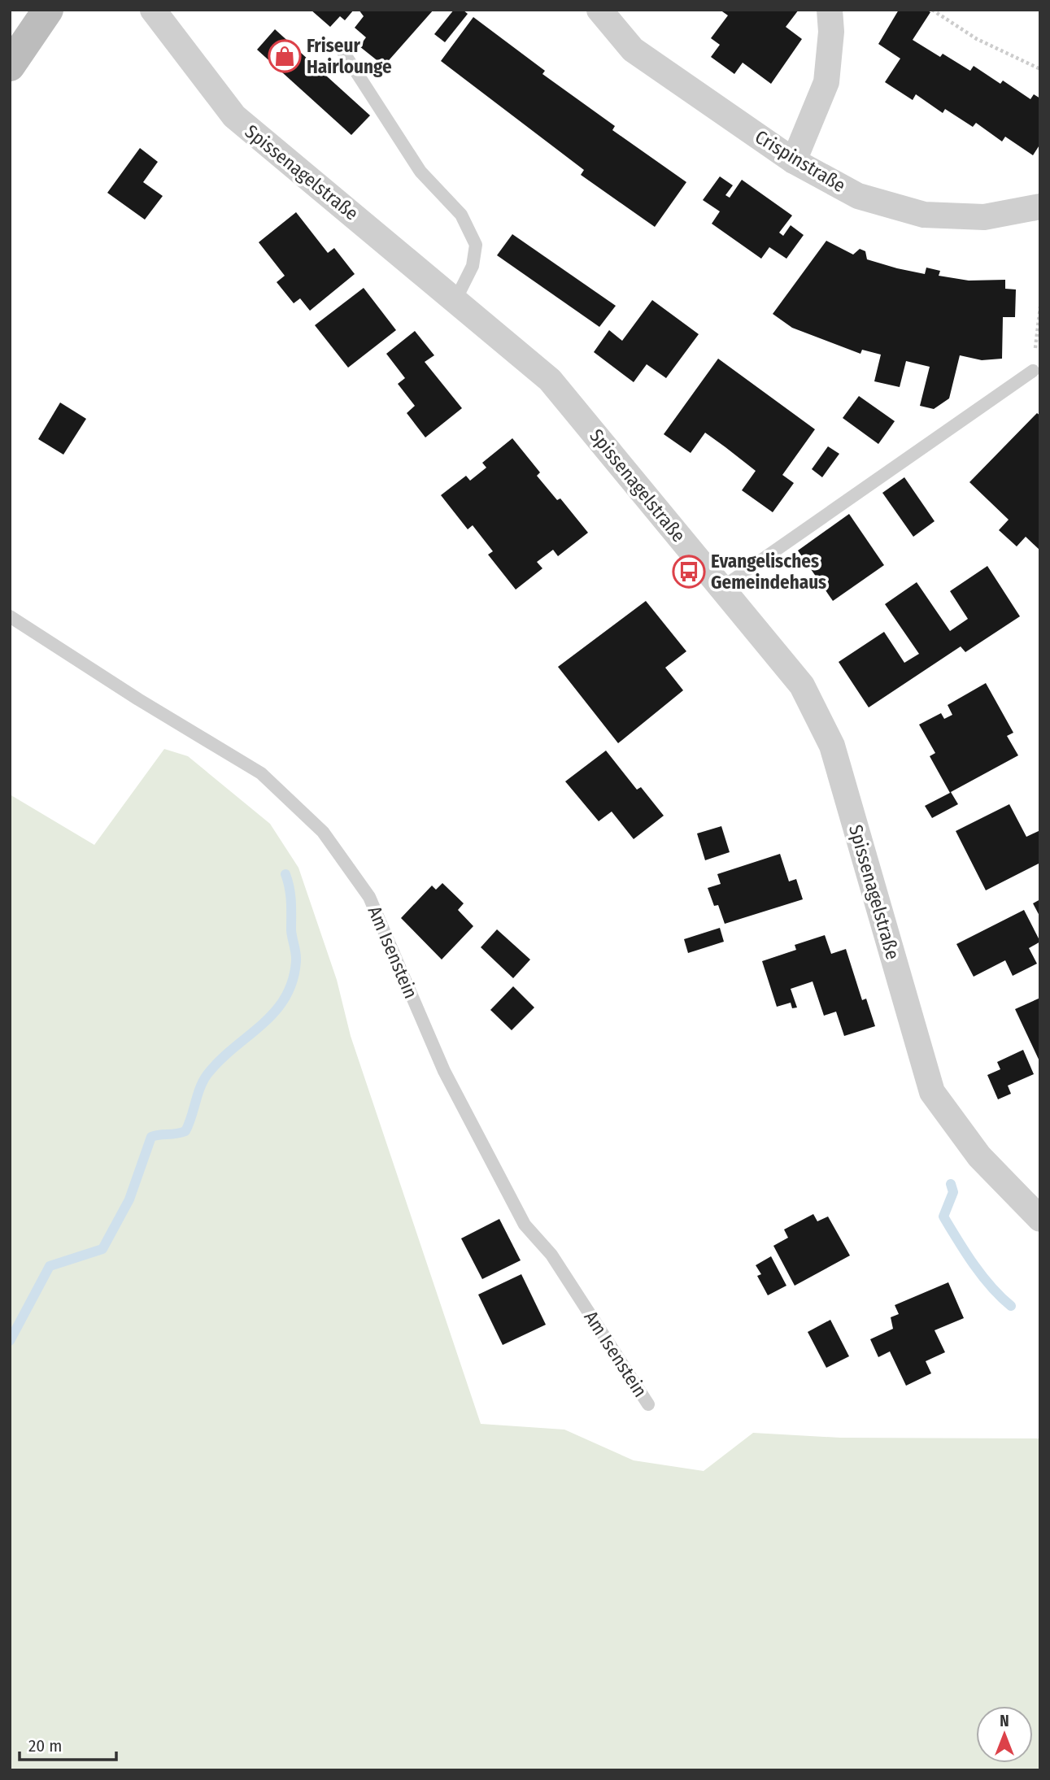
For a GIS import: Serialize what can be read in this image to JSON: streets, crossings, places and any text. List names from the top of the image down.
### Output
{
  "streets": {
    "street": ["Crispinstraße", "Spissenagelstraße"],
    "lane": ["Am Isenstein"]
  },
  "places": {
    "shop": ["Friseur Hairlounge"],
    "bus stop": ["Evangelisches Gemeindehaus"]
  },
  "scale_bar": "20 m",
  "north": "top"
}
